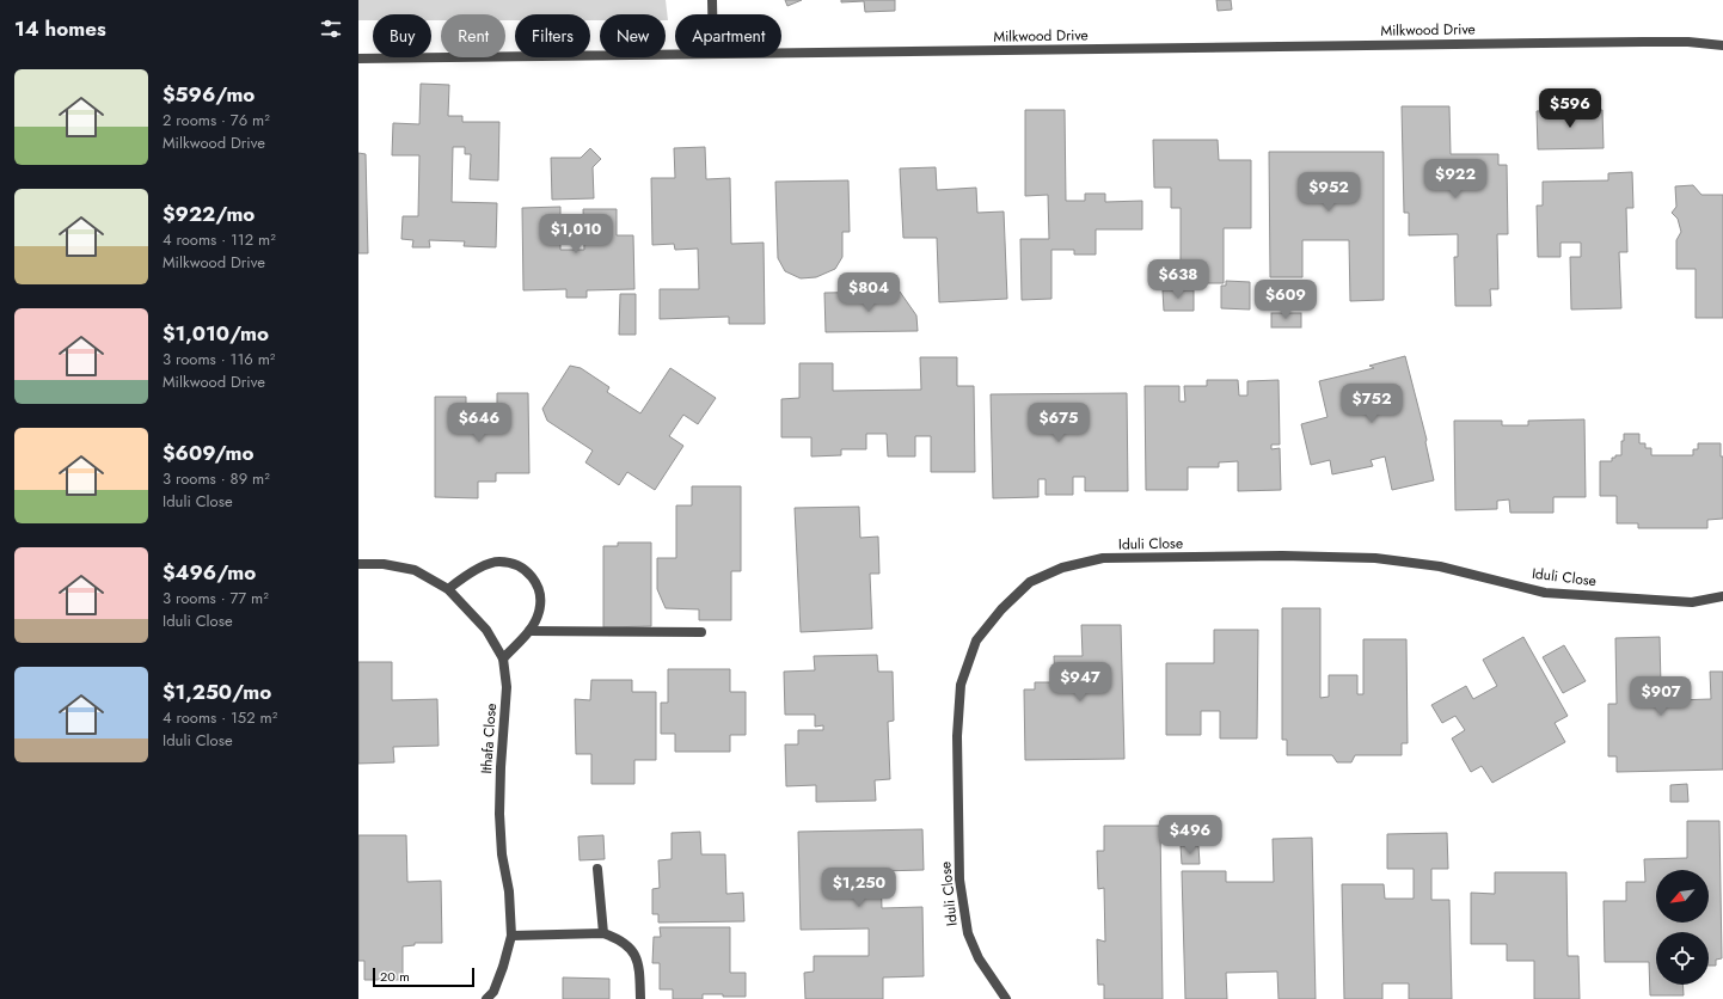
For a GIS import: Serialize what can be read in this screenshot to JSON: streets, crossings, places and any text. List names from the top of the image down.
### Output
{
  "streets": {
    "street": ["Milkwood Drive", "Iduli Close", "Ithafa Close"]
  },
  "scale_bar": "20 m",
  "north": "bottom left",
  "page": {
    "heading": "14 homes",
    "chip": [
      "Buy",
      "Rent",
      "Filters",
      "New",
      "Apartment"
    ],
    "list": [
      {
        "name": "$596/mo",
        "note": "2 rooms · 76 m² · Milkwood Drive"
      },
      {
        "name": "$922/mo",
        "note": "4 rooms · 112 m² · Milkwood Drive"
      },
      {
        "name": "$1,010/mo",
        "note": "3 rooms · 116 m² · Milkwood Drive"
      },
      {
        "name": "$609/mo",
        "note": "3 rooms · 89 m² · Iduli Close"
      },
      {
        "name": "$496/mo",
        "note": "3 rooms · 77 m² · Iduli Close"
      },
      {
        "name": "$1,250/mo",
        "note": "4 rooms · 152 m² · Iduli Close"
      }
    ],
    "price": [
      "$596",
      "$922",
      "$952",
      "$1,010",
      "$638",
      "$804",
      "$609",
      "$752",
      "$646",
      "$675",
      "$947",
      "$907",
      "$496",
      "$1,250"
    ],
    "scale": "20 m"
  }
}
